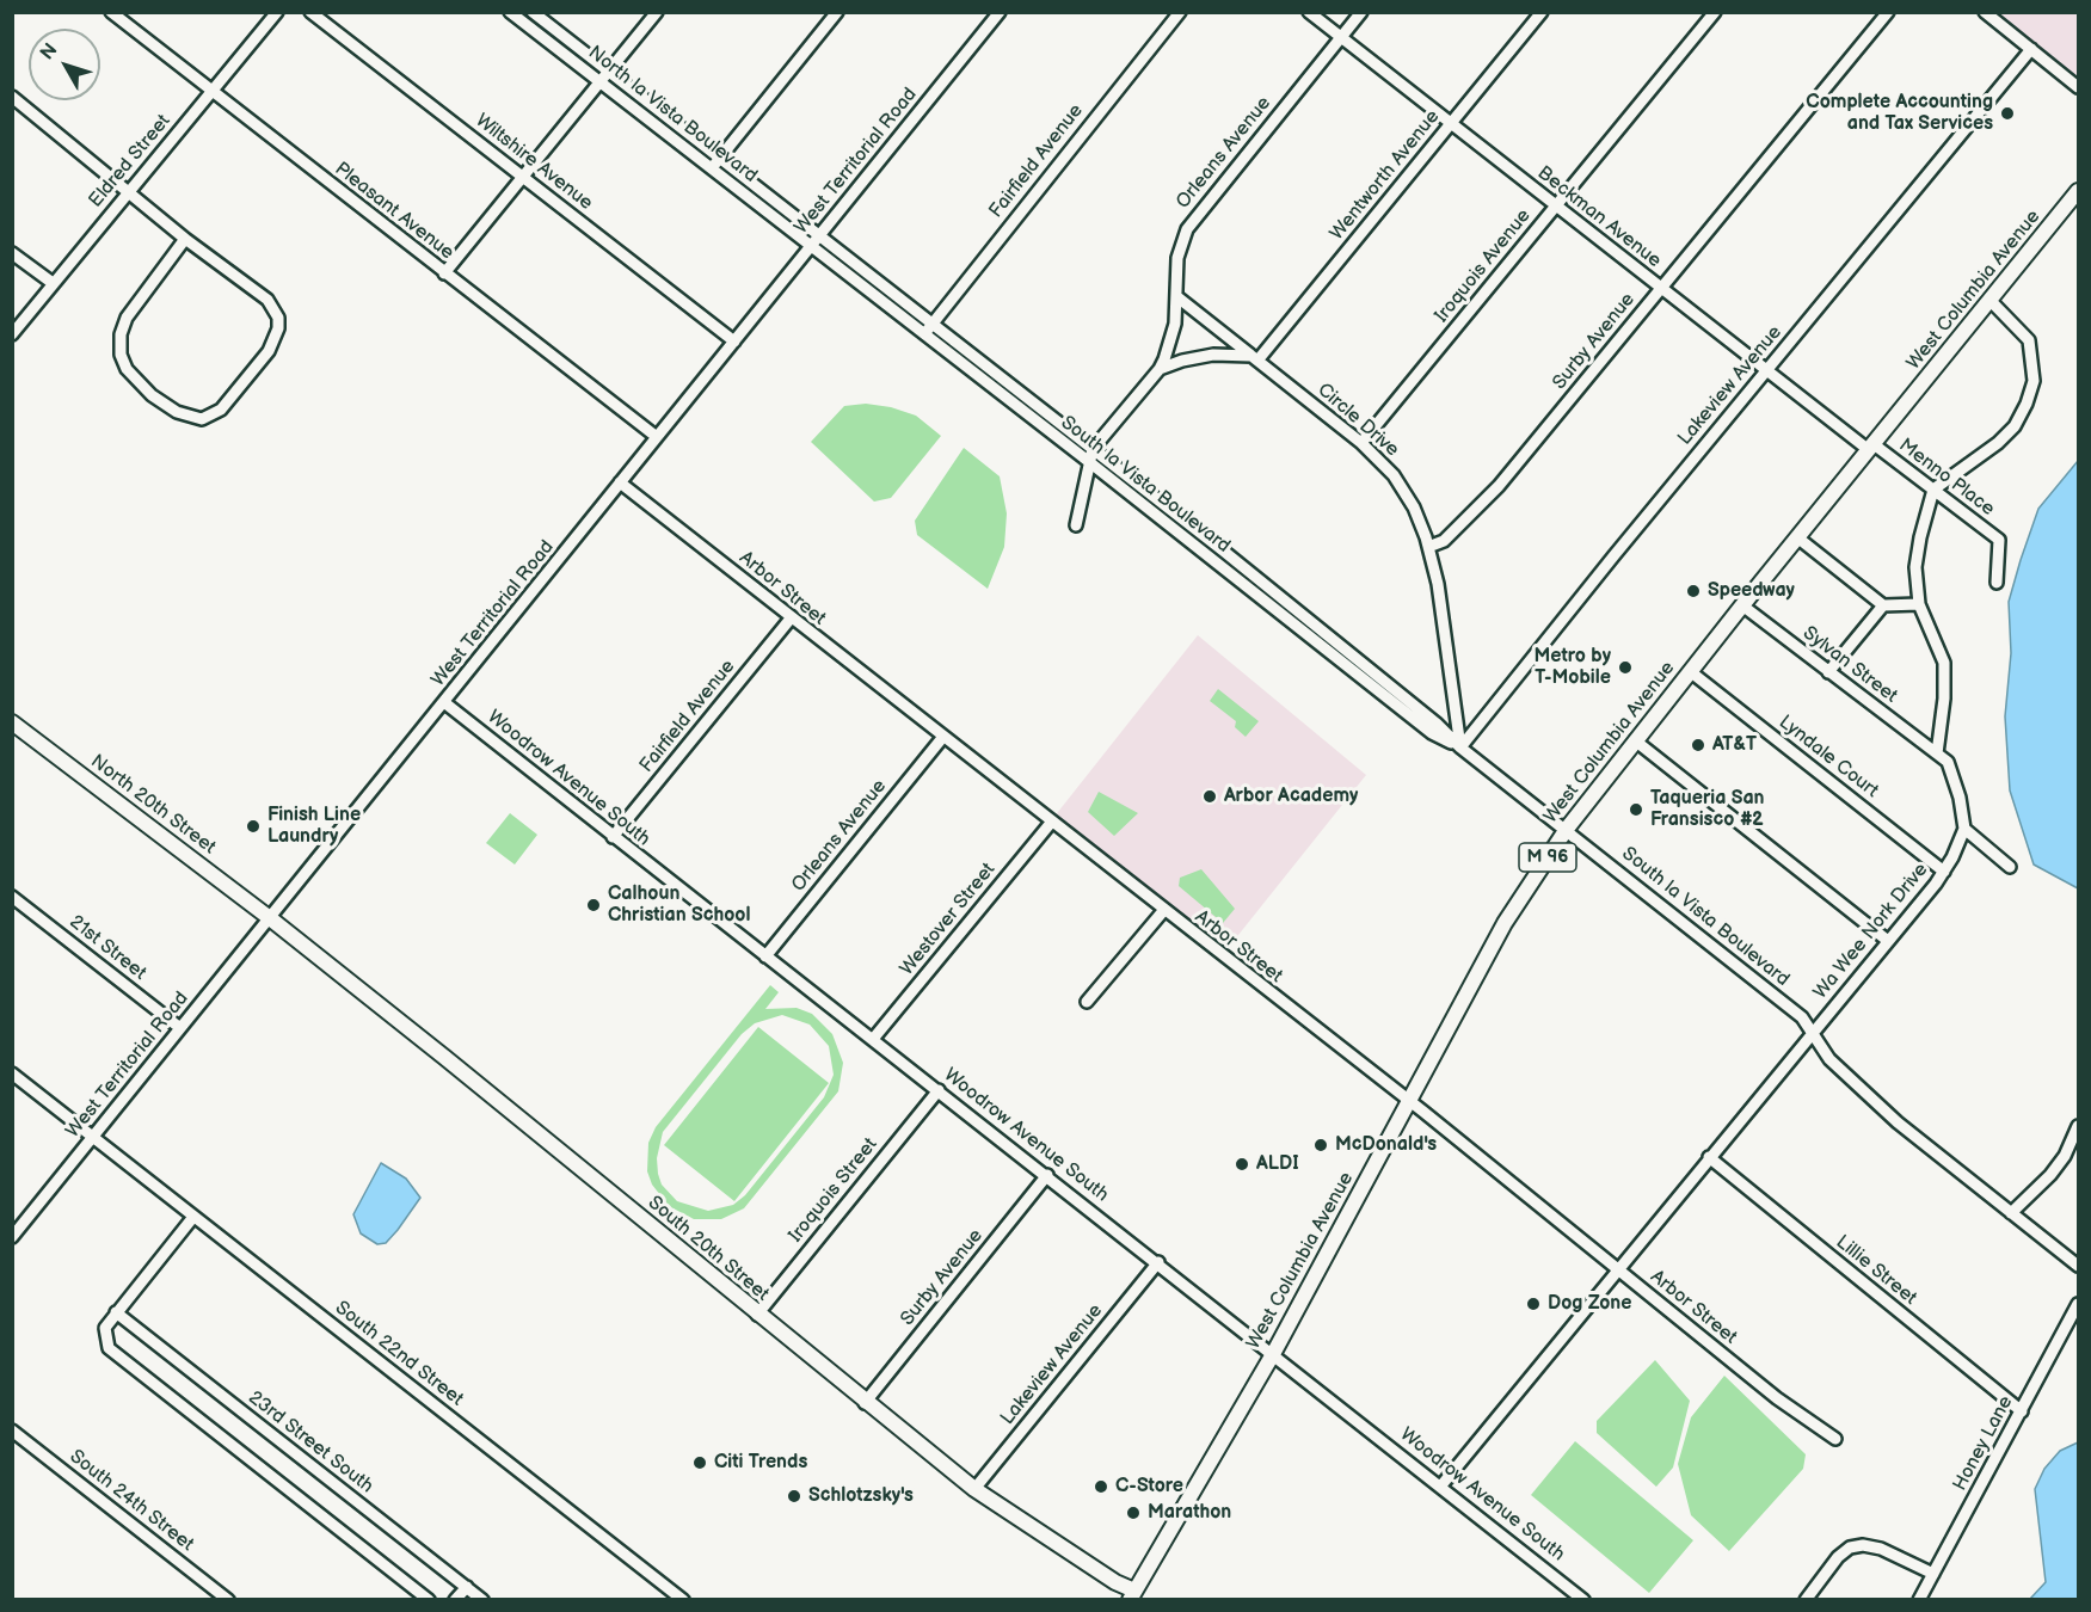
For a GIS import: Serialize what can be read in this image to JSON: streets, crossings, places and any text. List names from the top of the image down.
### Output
{
  "streets": {
    "main road": [
      "West Columbia Avenue",
      "North 20th Street",
      "M 96",
      "South 20th Street"
    ],
    "street": [
      "North la Vista Boulevard",
      "Orleans Avenue",
      "Eldred Street",
      "West Territorial Road",
      "Fairfield Avenue",
      "Wiltshire Avenue",
      "Wentworth Avenue",
      "Pleasant Avenue",
      "Beckman Avenue",
      "Iroquois Avenue",
      "Surby Avenue",
      "Lakeview Avenue",
      "Circle Drive",
      "Menno Place",
      "South la Vista Boulevard",
      "Arbor Street",
      "Sylvan Street",
      "Lyndale Court",
      "Woodrow Avenue South",
      "Westover Street",
      "Wa Wee Nork Drive",
      "21st Street",
      "Iroquois Street",
      "Lillie Street",
      "South 22nd Street",
      "23rd Street South",
      "Honey Lane",
      "South 24th Street"
    ]
  },
  "crossings": [
    ["North la Vista Boulevard", "West Territorial Road"],
    ["North la Vista Boulevard", "South la Vista Boulevard"],
    ["Orleans Avenue", "Beckman Avenue"],
    ["Orleans Avenue", "Circle Drive"],
    ["Orleans Avenue", "South la Vista Boulevard"],
    ["Orleans Avenue", "Arbor Street"],
    ["Orleans Avenue", "Woodrow Avenue South"],
    ["Eldred Street", "Pleasant Avenue"],
    ["West Territorial Road", "Wiltshire Avenue"],
    ["West Territorial Road", "Pleasant Avenue"],
    ["West Territorial Road", "South la Vista Boulevard"],
    ["West Territorial Road", "Arbor Street"],
    ["West Territorial Road", "Woodrow Avenue South"],
    ["West Territorial Road", "North 20th Street"],
    ["West Territorial Road", "21st Street"],
    ["West Territorial Road", "South 20th Street"],
    ["West Territorial Road", "South 22nd Street"],
    ["Fairfield Avenue", "South la Vista Boulevard"],
    ["Fairfield Avenue", "Arbor Street"],
    ["Fairfield Avenue", "Woodrow Avenue South"],
    ["Wentworth Avenue", "Beckman Avenue"],
    ["Wentworth Avenue", "Circle Drive"],
    ["Beckman Avenue", "Iroquois Avenue"],
    ["Beckman Avenue", "West Columbia Avenue"],
    ["Beckman Avenue", "Surby Avenue"],
    ["Beckman Avenue", "Lakeview Avenue"],
    ["Beckman Avenue", "Menno Place"],
    ["Iroquois Avenue", "Circle Drive"],
    ["West Columbia Avenue", "Menno Place"],
    ["West Columbia Avenue", "South la Vista Boulevard"],
    ["West Columbia Avenue", "Arbor Street"],
    ["West Columbia Avenue", "Sylvan Street"],
    ["West Columbia Avenue", "Lyndale Court"],
    ["West Columbia Avenue", "Woodrow Avenue South"],
    ["West Columbia Avenue", "South 20th Street"],
    ["Surby Avenue", "Circle Drive"],
    ["Surby Avenue", "Woodrow Avenue South"],
    ["Surby Avenue", "South 20th Street"],
    ["Lakeview Avenue", "Circle Drive"],
    ["Lakeview Avenue", "South la Vista Boulevard"],
    ["Lakeview Avenue", "Woodrow Avenue South"],
    ["Lakeview Avenue", "South 20th Street"],
    ["Circle Drive", "South la Vista Boulevard"],
    ["South la Vista Boulevard", "Wa Wee Nork Drive"],
    ["Arbor Street", "Westover Street"],
    ["Arbor Street", "Wa Wee Nork Drive"],
    ["Lyndale Court", "Wa Wee Nork Drive"],
    ["Woodrow Avenue South", "Westover Street"],
    ["Woodrow Avenue South", "Wa Wee Nork Drive"],
    ["Woodrow Avenue South", "Iroquois Street"],
    ["North 20th Street", "South 20th Street"],
    ["Wa Wee Nork Drive", "Lillie Street"],
    ["Iroquois Street", "South 20th Street"],
    ["Lillie Street", "Honey Lane"]
  ],
  "places": [
    "Complete Accounting and Tax Services",
    "Speedway",
    "Metro by T-Mobile",
    "AT&T",
    "Arbor Academy",
    "Taqueria San Fransisco #2",
    "Finish Line Laundry",
    "Calhoun Christian School",
    "McDonald's",
    "ALDI",
    "Dog Zone",
    "Citi Trends",
    "C-Store",
    "Schlotzsky's",
    "Marathon"
  ],
  "north": "top left"
}
